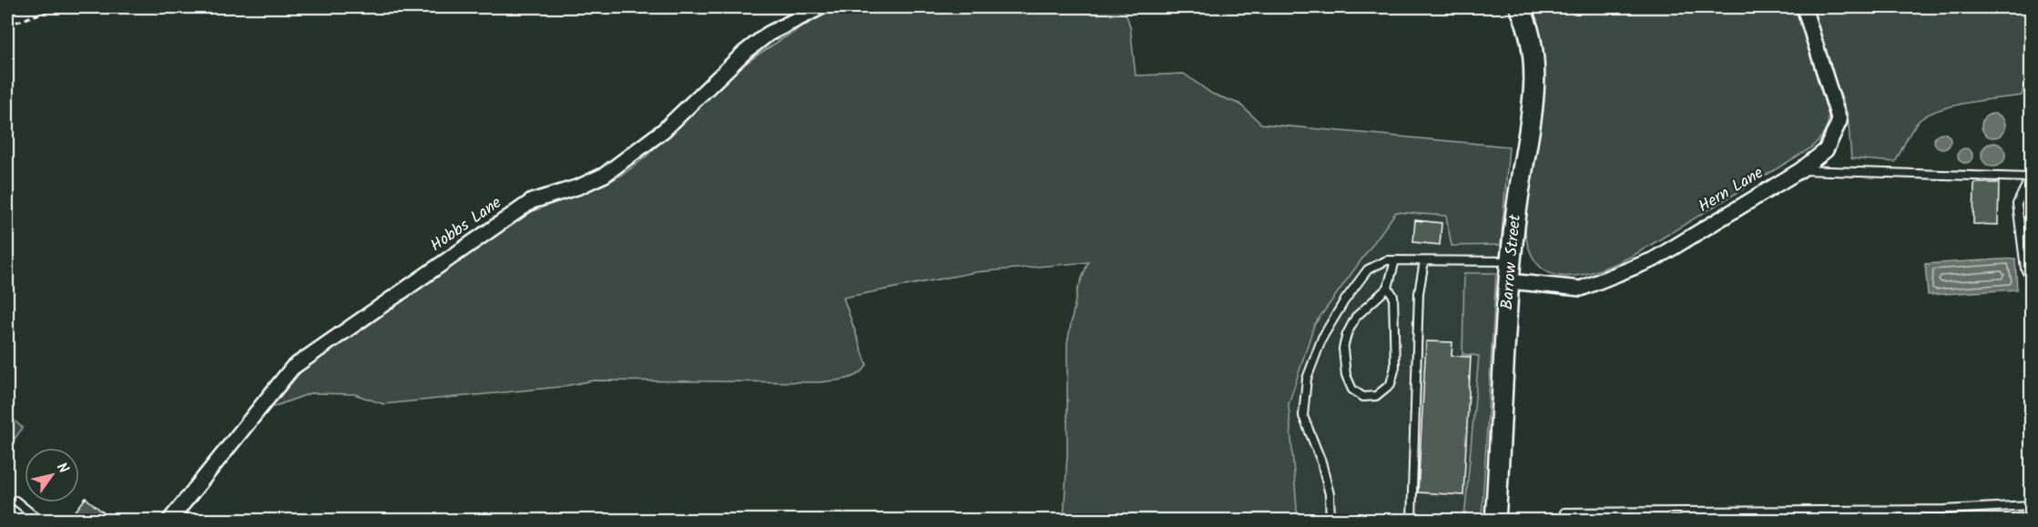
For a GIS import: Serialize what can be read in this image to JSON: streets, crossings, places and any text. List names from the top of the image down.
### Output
{
  "streets": {
    "main road": ["Barrow Street"],
    "street": ["Hern Lane", "Hobbs Lane"]
  },
  "crossings": [
    ["Hern Lane", "Barrow Street"]
  ],
  "north": "top right"
}
